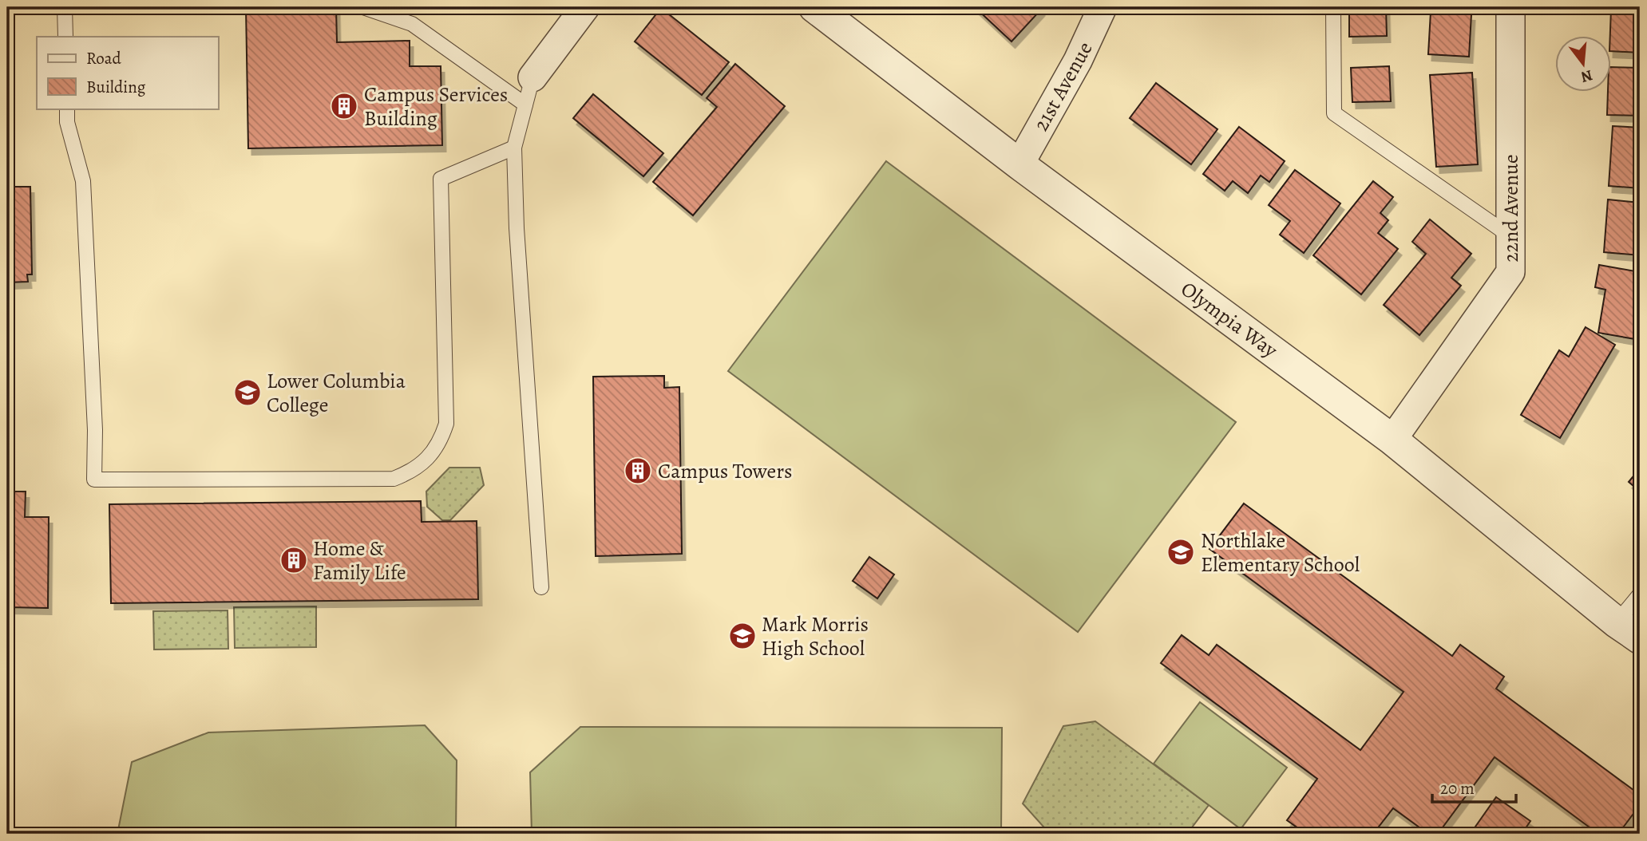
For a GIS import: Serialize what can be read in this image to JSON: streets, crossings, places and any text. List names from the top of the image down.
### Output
{
  "streets": {
    "street": ["21st Avenue", "22nd Avenue", "Olympia Way"]
  },
  "crossings": [
    ["21st Avenue", "Olympia Way"],
    ["22nd Avenue", "Olympia Way"]
  ],
  "places": {
    "building": ["Campus Services Building", "Campus Towers", "Home & Family Life"],
    "school or university": ["Lower Columbia College", "Northlake Elementary School", "Mark Morris High School"]
  },
  "legend": ["Road", "Building"],
  "scale_bar": "20 m",
  "north": "bottom"
}
